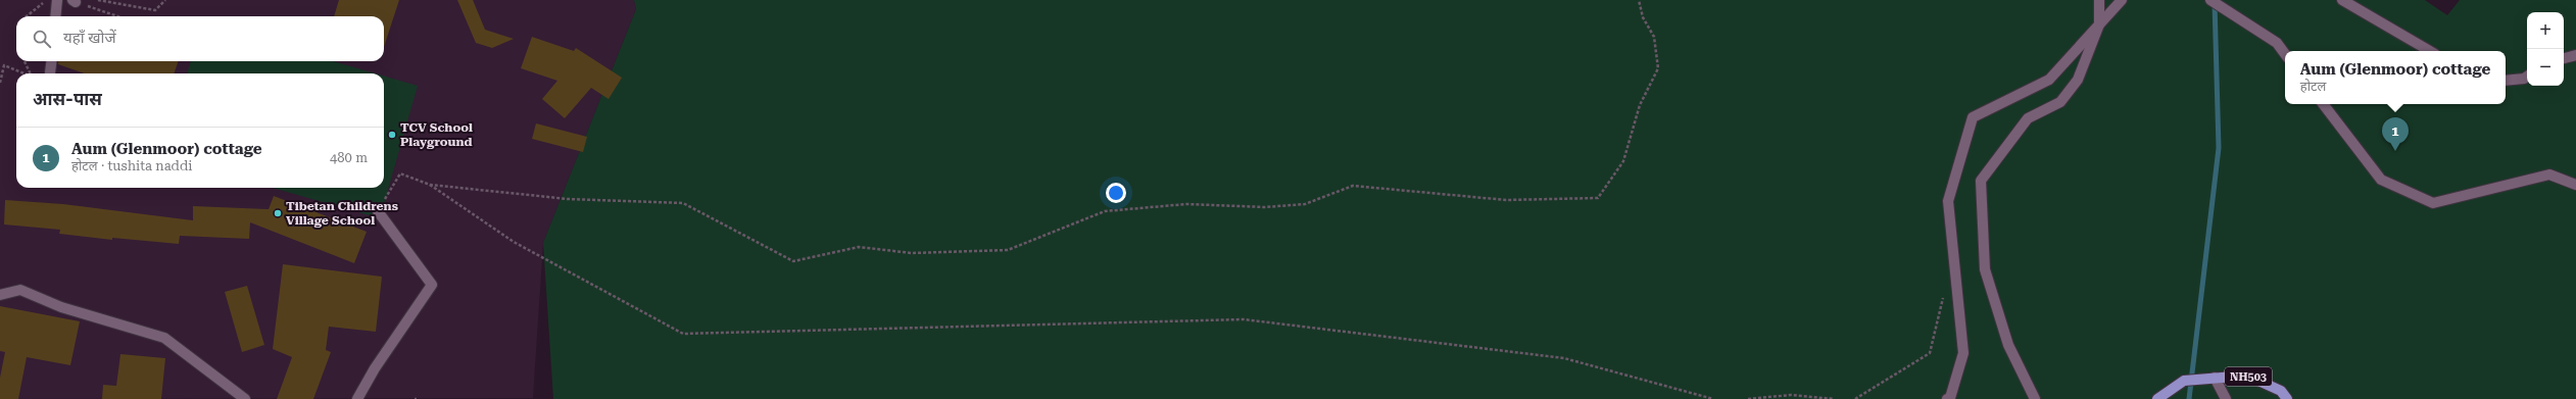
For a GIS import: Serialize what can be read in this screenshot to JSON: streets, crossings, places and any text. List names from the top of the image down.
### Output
{
  "streets": {
    "main road": ["NH503"]
  },
  "places": ["TCV School Playground", "Tibetan Childrens Village School"],
  "page": {
    "map_buttons": ["+", "−"],
    "search": "यहाँ खोजें",
    "popup": ["Aum (Glenmoor) cottage", "होटल"],
    "heading": "आस-पास",
    "pins": "1",
    "list": [
      {
        "mark": "1",
        "name": "Aum (Glenmoor) cottage",
        "note": "होटल · tushita naddi",
        "value": "480 m"
      }
    ]
  }
}
